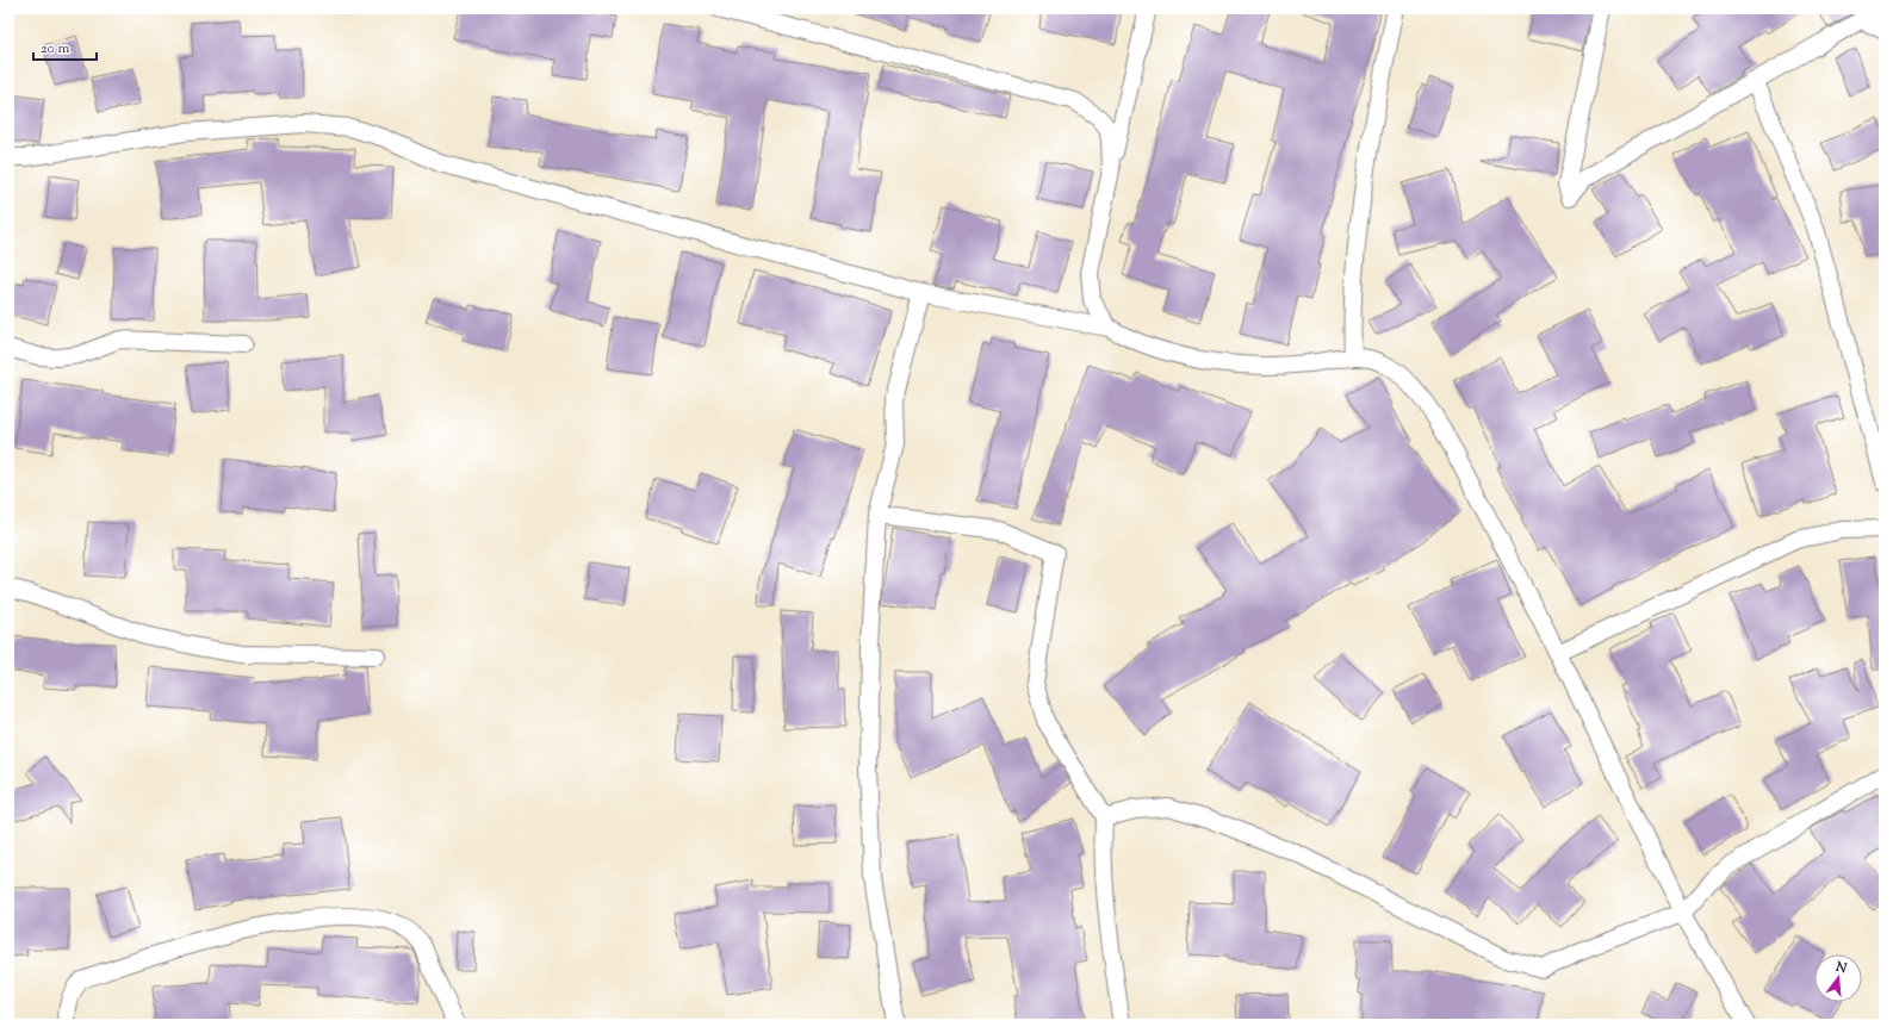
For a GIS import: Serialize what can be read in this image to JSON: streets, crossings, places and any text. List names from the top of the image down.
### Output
{
  "scale_bar": "20 m",
  "north": "top"
}
